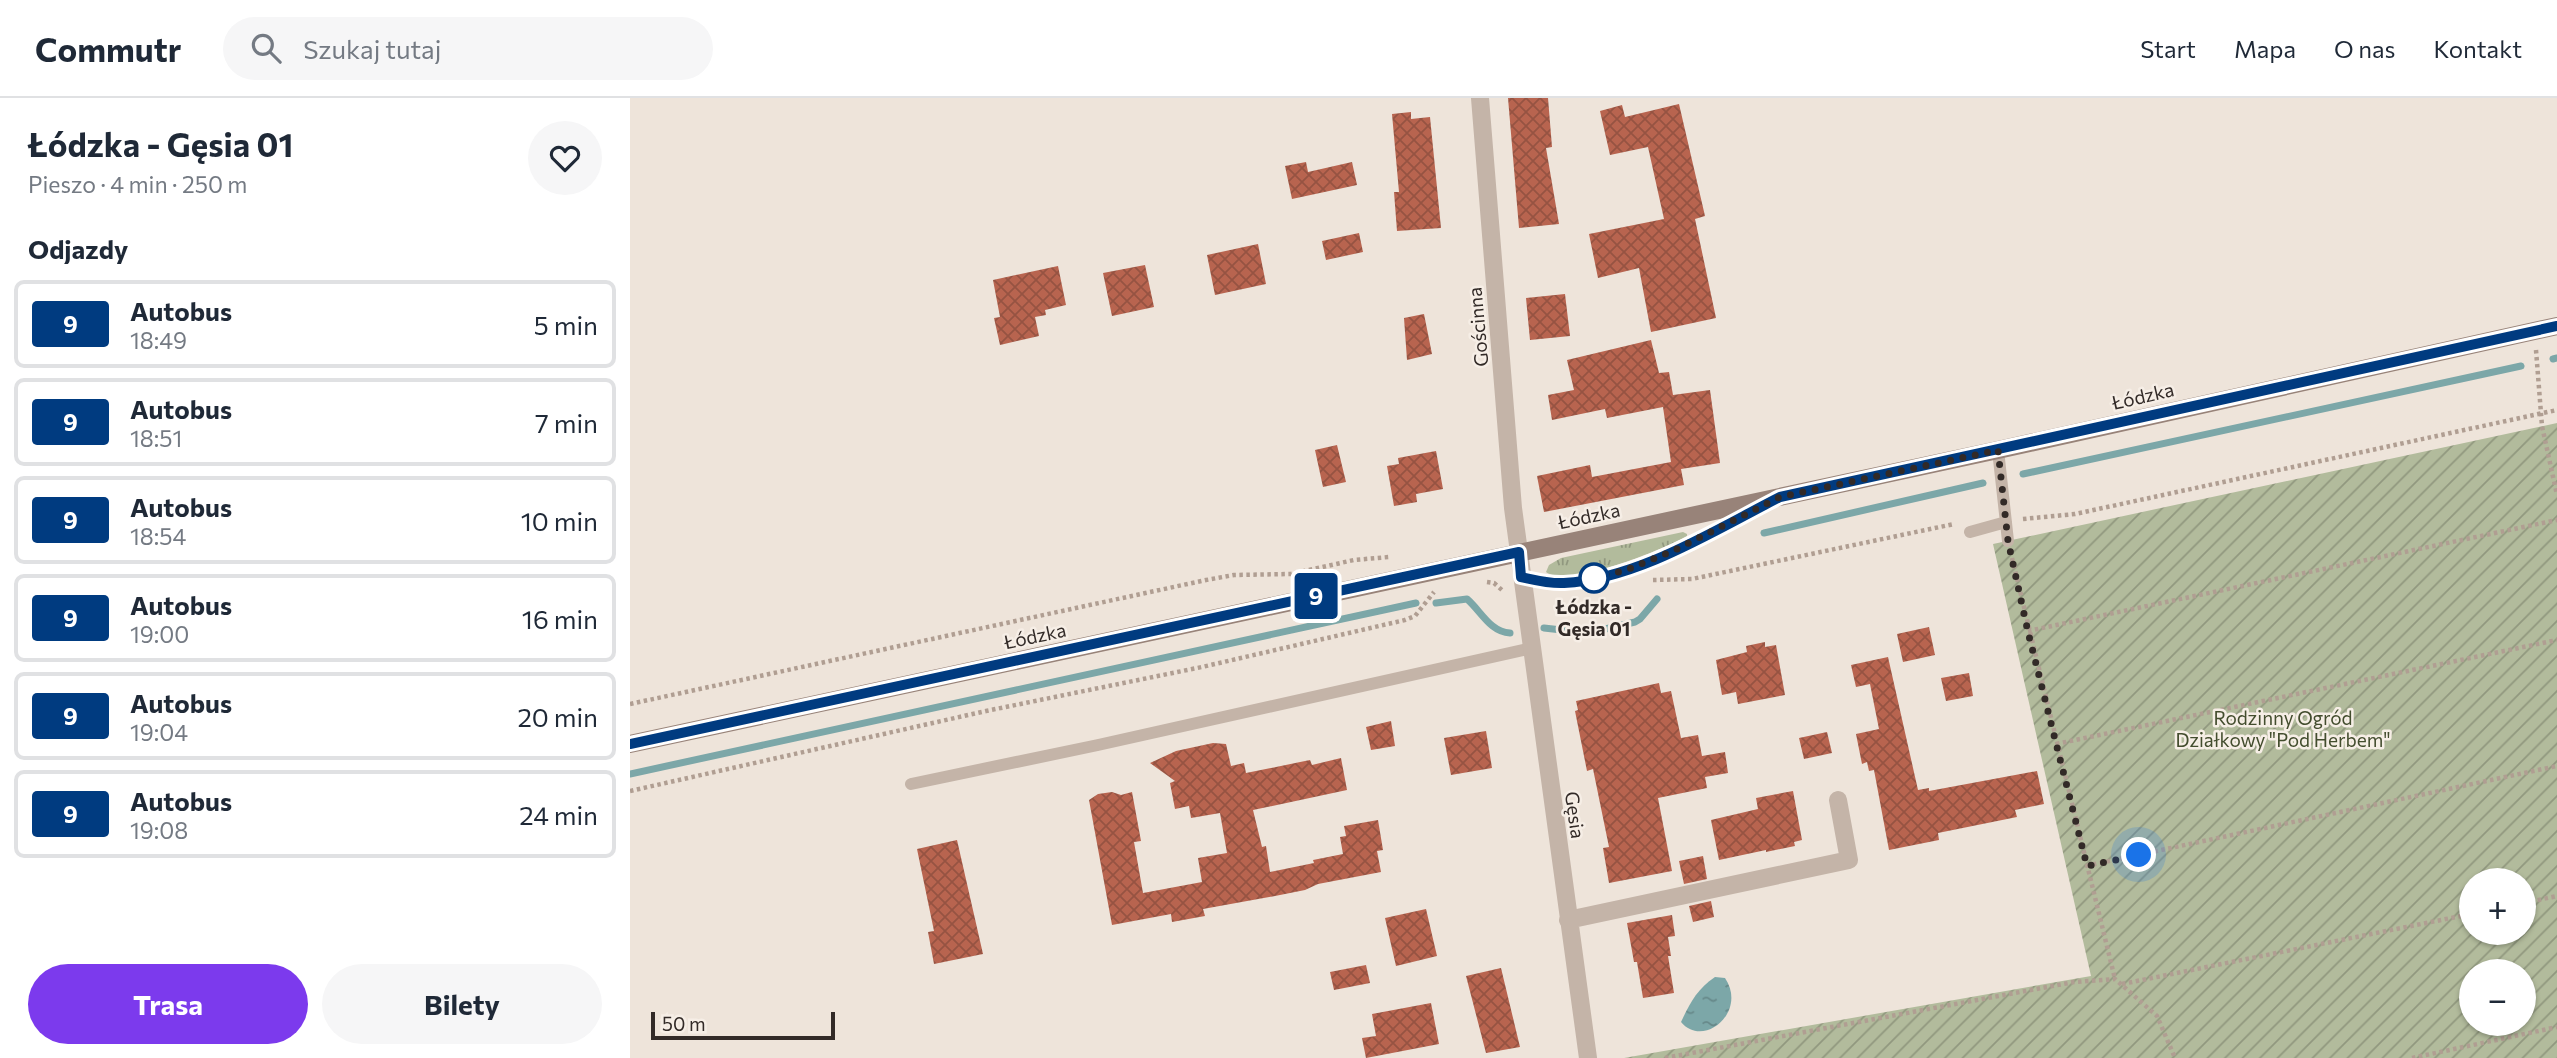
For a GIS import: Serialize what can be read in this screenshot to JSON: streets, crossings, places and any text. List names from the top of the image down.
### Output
{
  "streets": {
    "main road": ["Łódzka"],
    "street": ["Gościnna", "Gęsia"]
  },
  "crossings": [
    ["Gościnna", "Łódzka"],
    ["Gościnna", "Gęsia"]
  ],
  "parks": ["Rodzinny Ogród Działkowy \"Pod Herbem\""],
  "places": ["Łódzka - Gęsia 01"],
  "lines": ["bus line 9"],
  "scale_bar": "50 m",
  "page": {
    "header": "Commutr",
    "search": "Szukaj tutaj",
    "nav": [
      "Start",
      "Mapa",
      "O nas",
      "Kontakt"
    ],
    "heading": [
      ["Łódzka - Gęsia 01", "Pieszo · 4 min · 250 m"],
      "Odjazdy"
    ],
    "on_map": "9",
    "list": [
      {
        "mark": "9",
        "name": "Autobus",
        "note": "18:49",
        "value": "5 min"
      },
      {
        "mark": "9",
        "name": "Autobus",
        "note": "18:51",
        "value": "7 min"
      },
      {
        "mark": "9",
        "name": "Autobus",
        "note": "18:54",
        "value": "10 min"
      },
      {
        "mark": "9",
        "name": "Autobus",
        "note": "19:00",
        "value": "16 min"
      },
      {
        "mark": "9",
        "name": "Autobus",
        "note": "19:04",
        "value": "20 min"
      },
      {
        "mark": "9",
        "name": "Autobus",
        "note": "19:08",
        "value": "24 min"
      }
    ],
    "map_buttons": ["+", "−"],
    "buttons": ["Trasa", "Bilety"],
    "scale": "50 m"
  }
}
